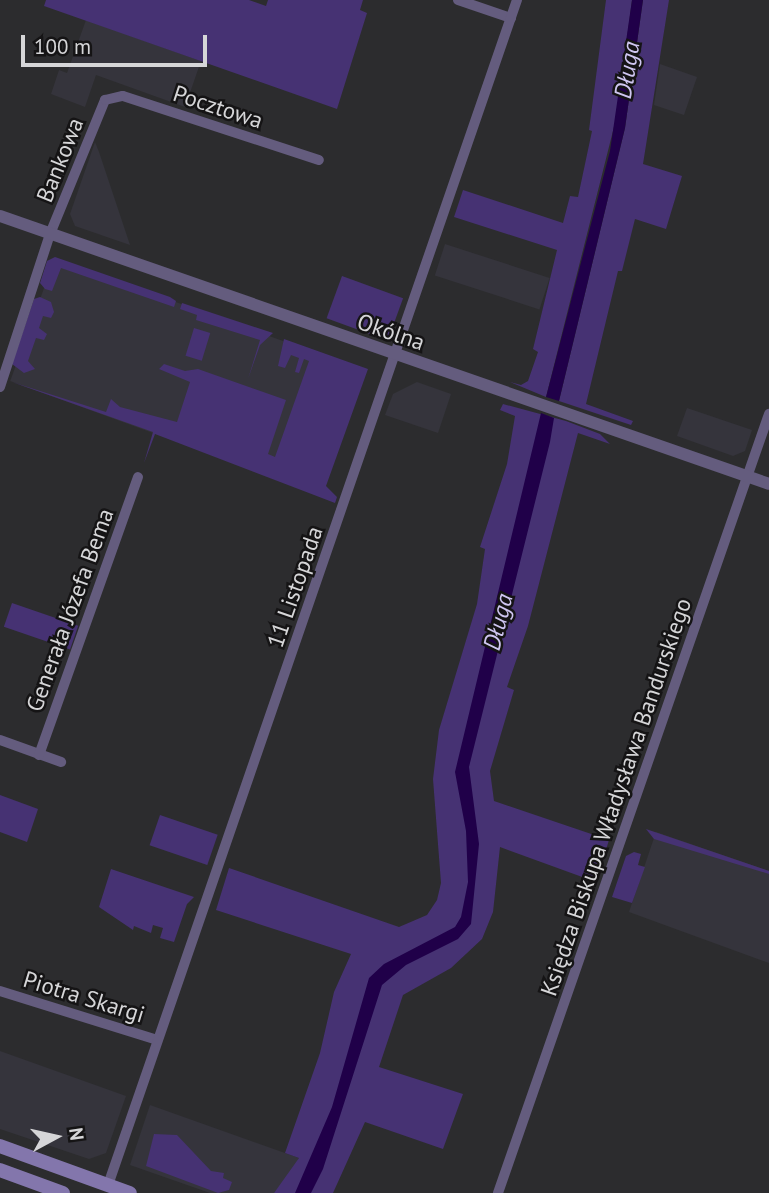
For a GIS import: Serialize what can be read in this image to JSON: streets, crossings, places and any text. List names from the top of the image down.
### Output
{
  "streets": {
    "street": [
      "Pocztowa",
      "Bankowa",
      "Okólna",
      "11 Listopada",
      "Generała Józefa Bema",
      "Księdza Biskupa Władysława Bandurskiego",
      "Piotra Skargi"
    ]
  },
  "crossings": [
    ["Pocztowa", "Bankowa"],
    ["Bankowa", "Okólna"],
    ["Okólna", "11 Listopada"],
    ["Okólna", "Księdza Biskupa Władysława Bandurskiego"],
    ["11 Listopada", "Piotra Skargi"]
  ],
  "water": ["Długa"],
  "scale_bar": "100 m",
  "north": "right"
}
